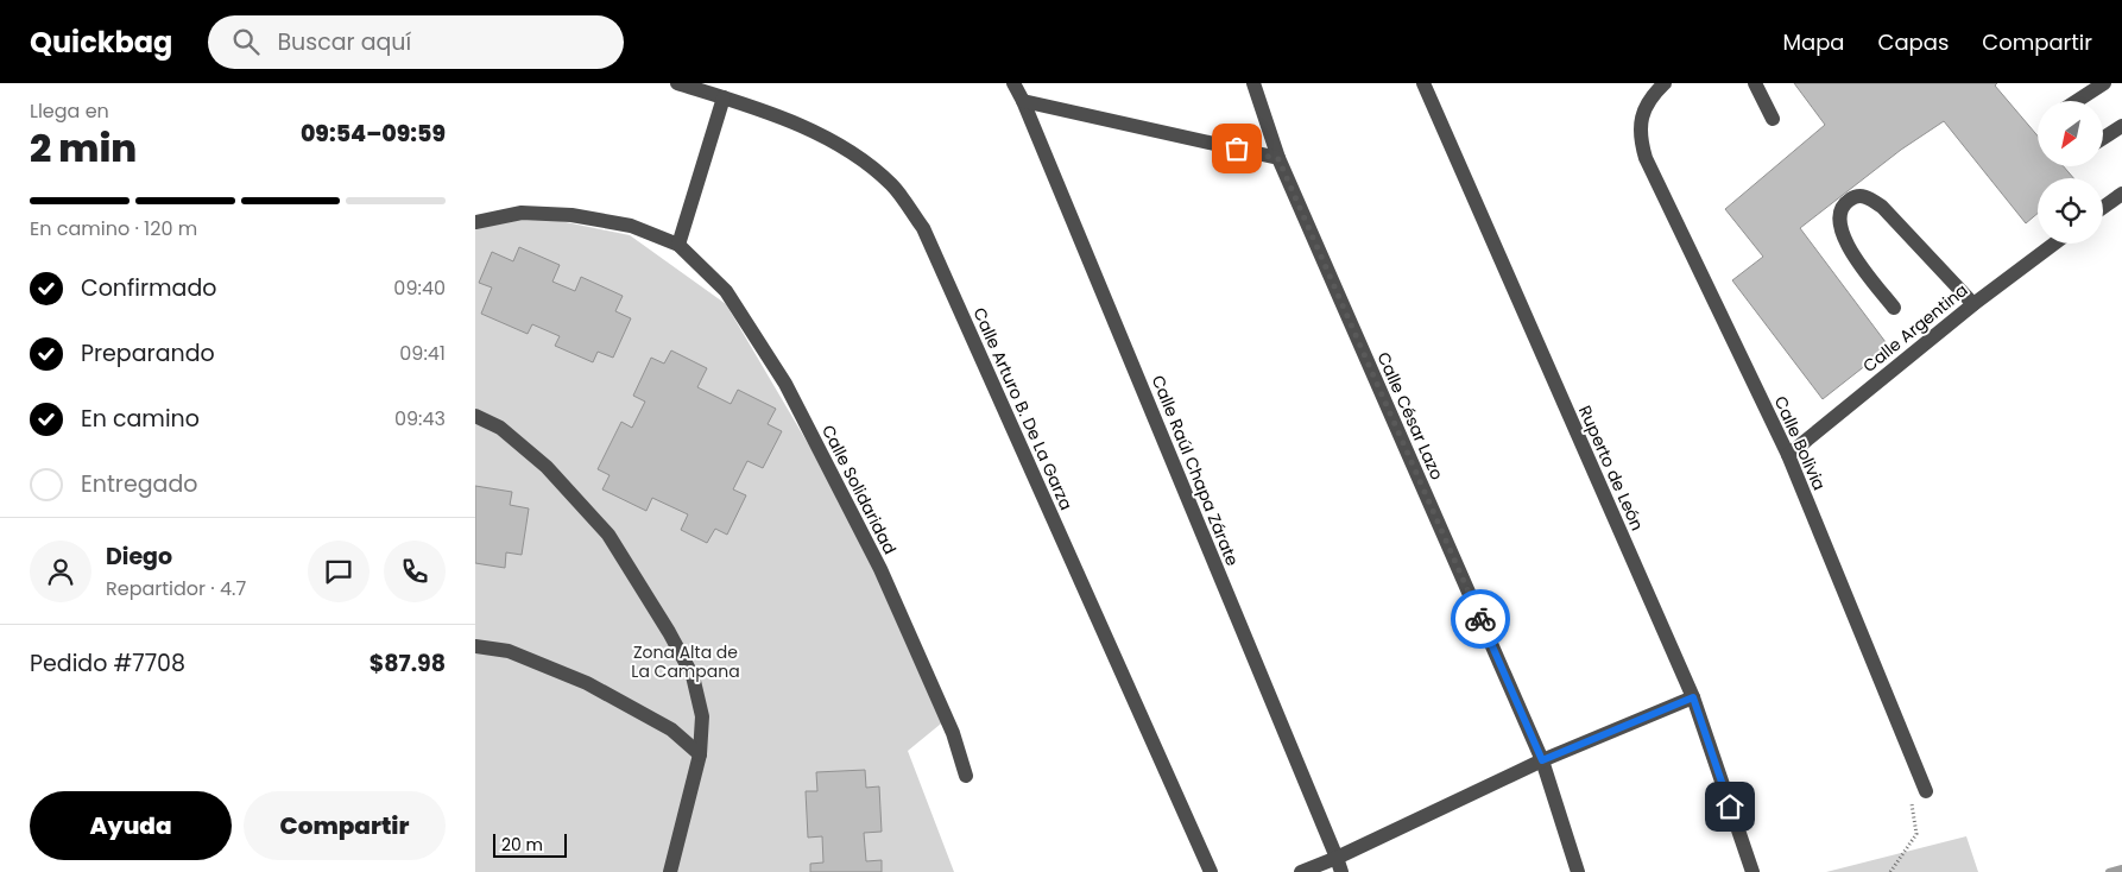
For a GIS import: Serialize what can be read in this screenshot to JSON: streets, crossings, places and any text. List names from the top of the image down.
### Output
{
  "streets": {
    "street": [
      "Calle Argentina",
      "Calle Arturo B. De La Garza",
      "Calle César Lazo",
      "Calle Bolivia",
      "Ruperto de León",
      "Calle Raúl Chapa Zárate",
      "Calle Solidaridad"
    ]
  },
  "crossings": [
    ["Calle Argentina", "Calle Bolivia"]
  ],
  "parks": ["Zona Alta de La Campana"],
  "scale_bar": "20 m",
  "north": "bottom left",
  "page": {
    "header": "Quickbag",
    "search": "Buscar aquí",
    "nav": ["Mapa", "Capas", "Compartir"],
    "heading": ["2 min", "Llega en", "09:54–09:59"],
    "panel": [
      "Diego",
      "Repartidor · 4.7",
      "Pedido #7708",
      "$87.98"
    ],
    "bar": "En camino · 120 m",
    "list": [
      ["Confirmado", "09:40"],
      ["Preparando", "09:41"],
      ["En camino", "09:43"],
      "Entregado"
    ],
    "buttons": ["Ayuda", "Compartir"],
    "scale": "20 m"
  }
}
